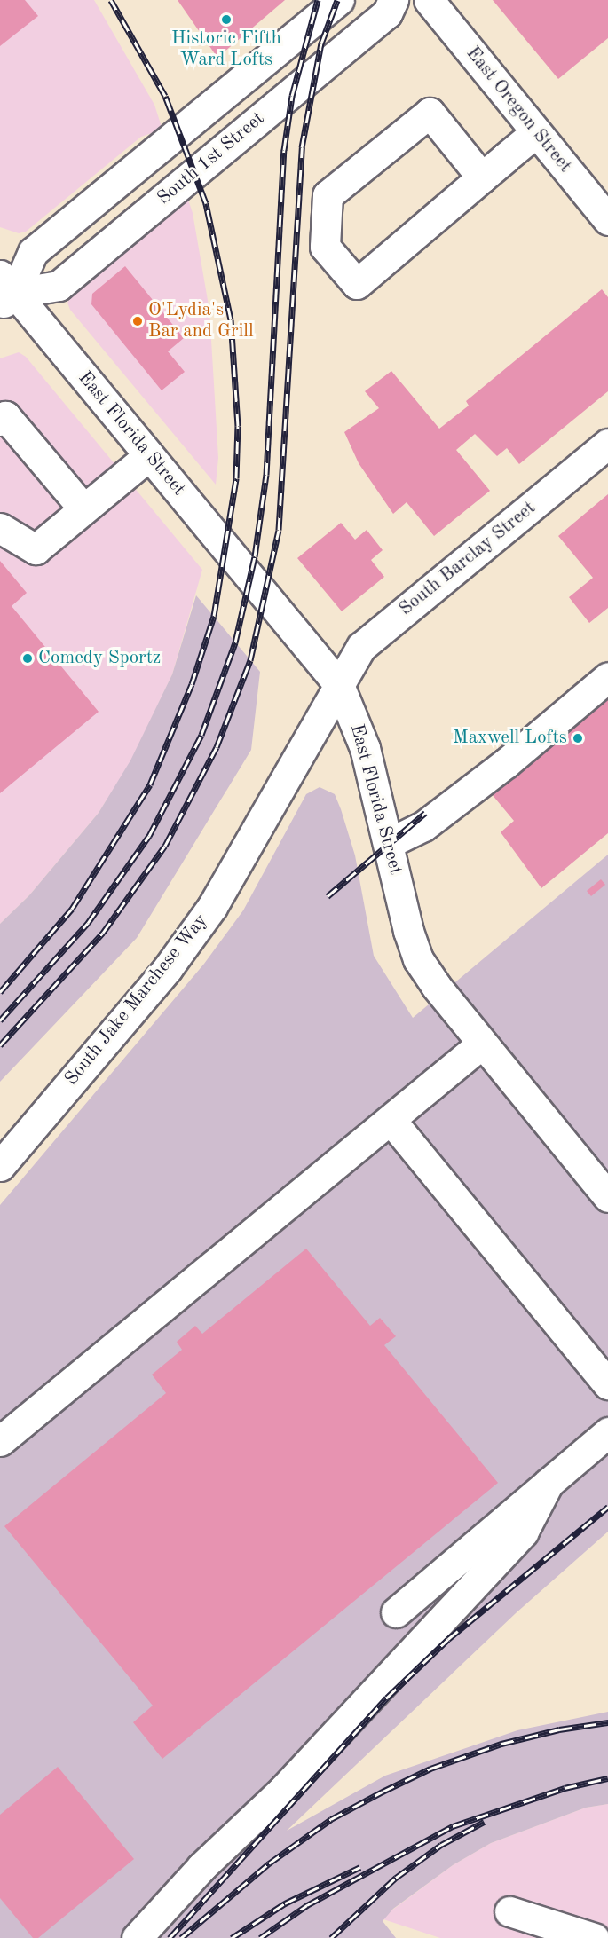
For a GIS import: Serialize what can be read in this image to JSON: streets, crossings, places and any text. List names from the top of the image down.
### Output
{
  "streets": {
    "street": [
      "East Oregon Street",
      "South 1st Street",
      "East Florida Street",
      "South Barclay Street",
      "South Jake Marchese Way"
    ]
  },
  "crossings": [
    ["South 1st Street", "East Florida Street"],
    ["East Florida Street", "South Barclay Street"],
    ["East Florida Street", "South Jake Marchese Way"],
    ["South Barclay Street", "South Jake Marchese Way"]
  ],
  "places": [
    "Historic Fifth Ward Lofts",
    "O'Lydia's Bar and Grill",
    "Comedy Sportz",
    "Maxwell Lofts"
  ]
}
